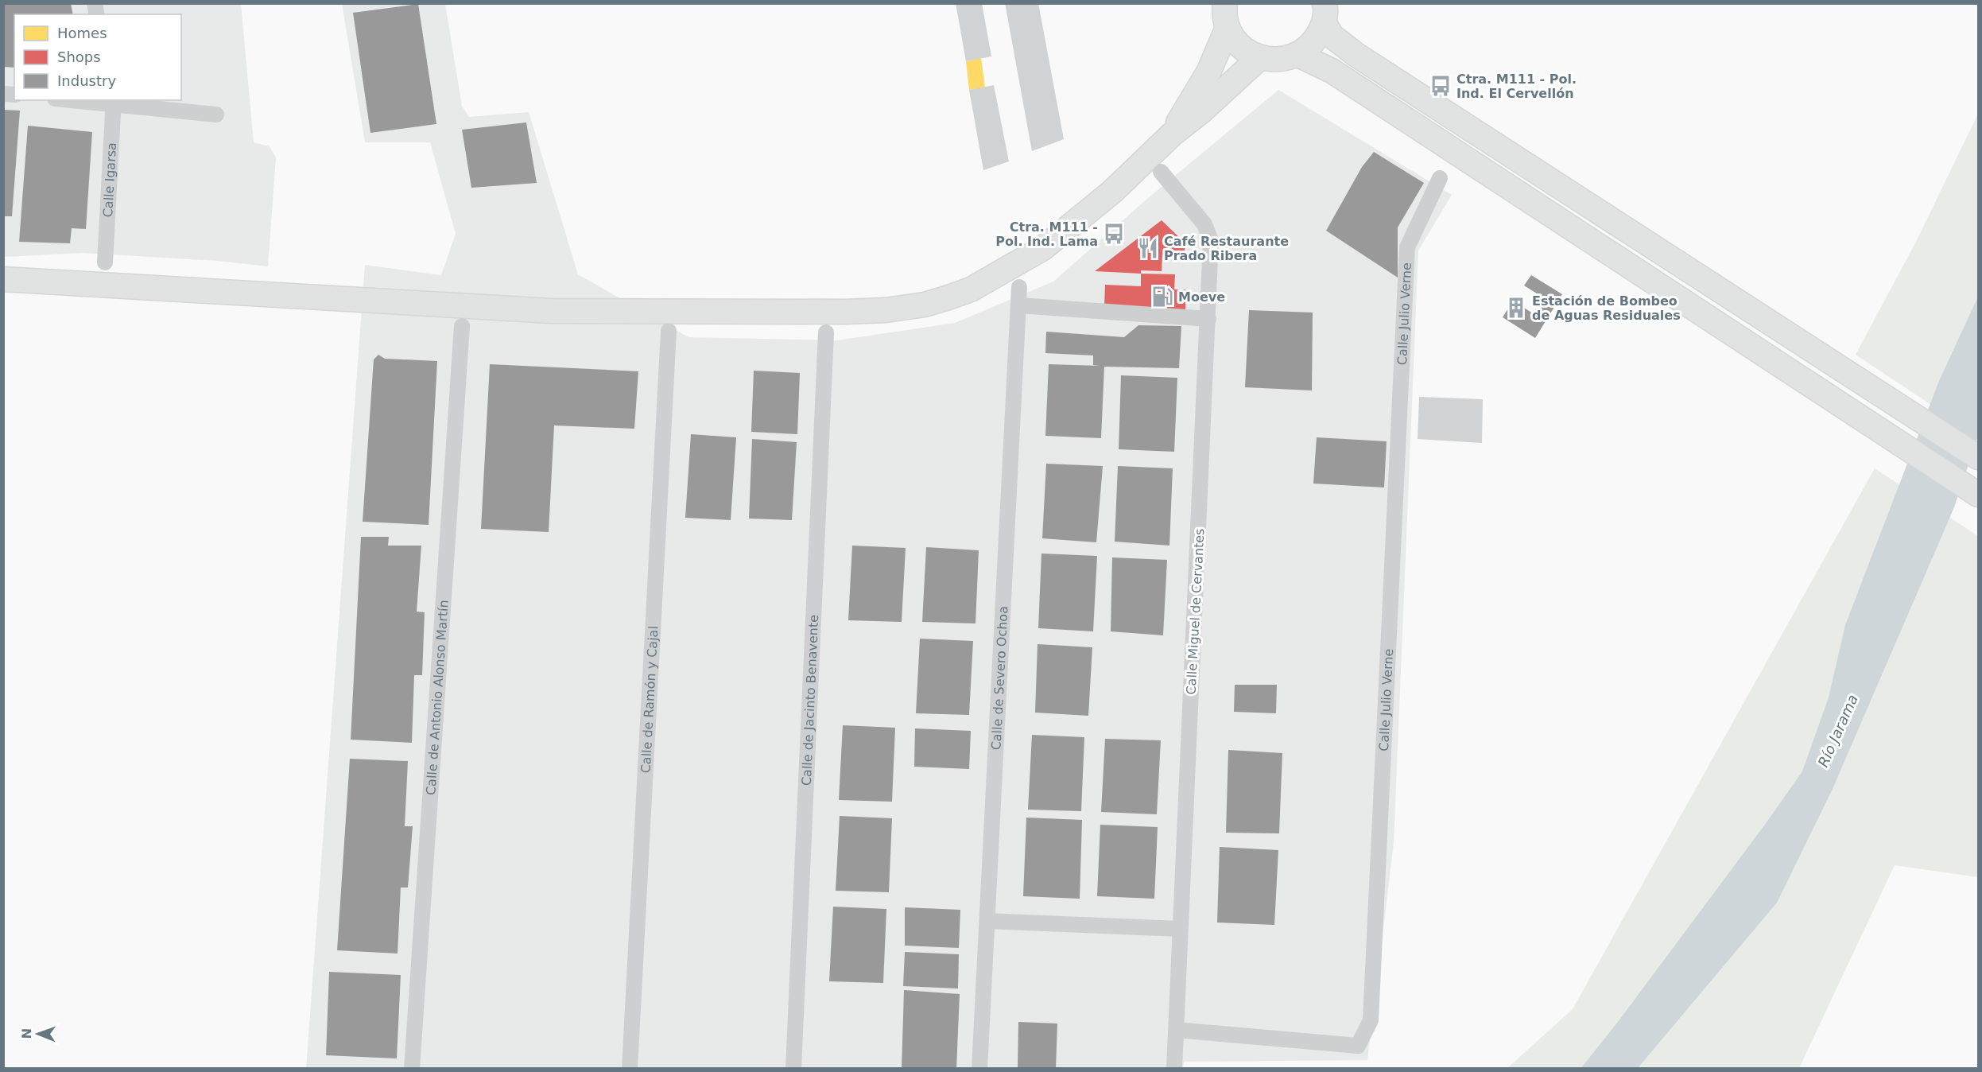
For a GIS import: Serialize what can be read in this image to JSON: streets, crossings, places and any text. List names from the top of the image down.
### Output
{
  "streets": {
    "street": [
      "Calle Igarsa",
      "Calle Julio Verne",
      "Calle Miguel de Cervantes",
      "Calle de Severo Ochoa",
      "Calle de Antonio Alonso Martín",
      "Calle de Ramón y Cajal",
      "Calle de Jacinto Benavente"
    ]
  },
  "crossings": [
    ["Calle Julio Verne", "Calle Miguel de Cervantes"]
  ],
  "water": ["Río Jarama"],
  "places": {
    "bus stop": ["Ctra. M111 - Pol. Ind. El Cervellón", "Ctra. M111 - Pol. Ind. Lama"],
    "restaurant": ["Café Restaurante Prado Ribera"],
    "fuel station": ["Moeve"],
    "building": ["Estación de Bombeo de Aguas Residuales"]
  },
  "legend": ["Homes", "Shops", "Industry"],
  "north": "left"
}
